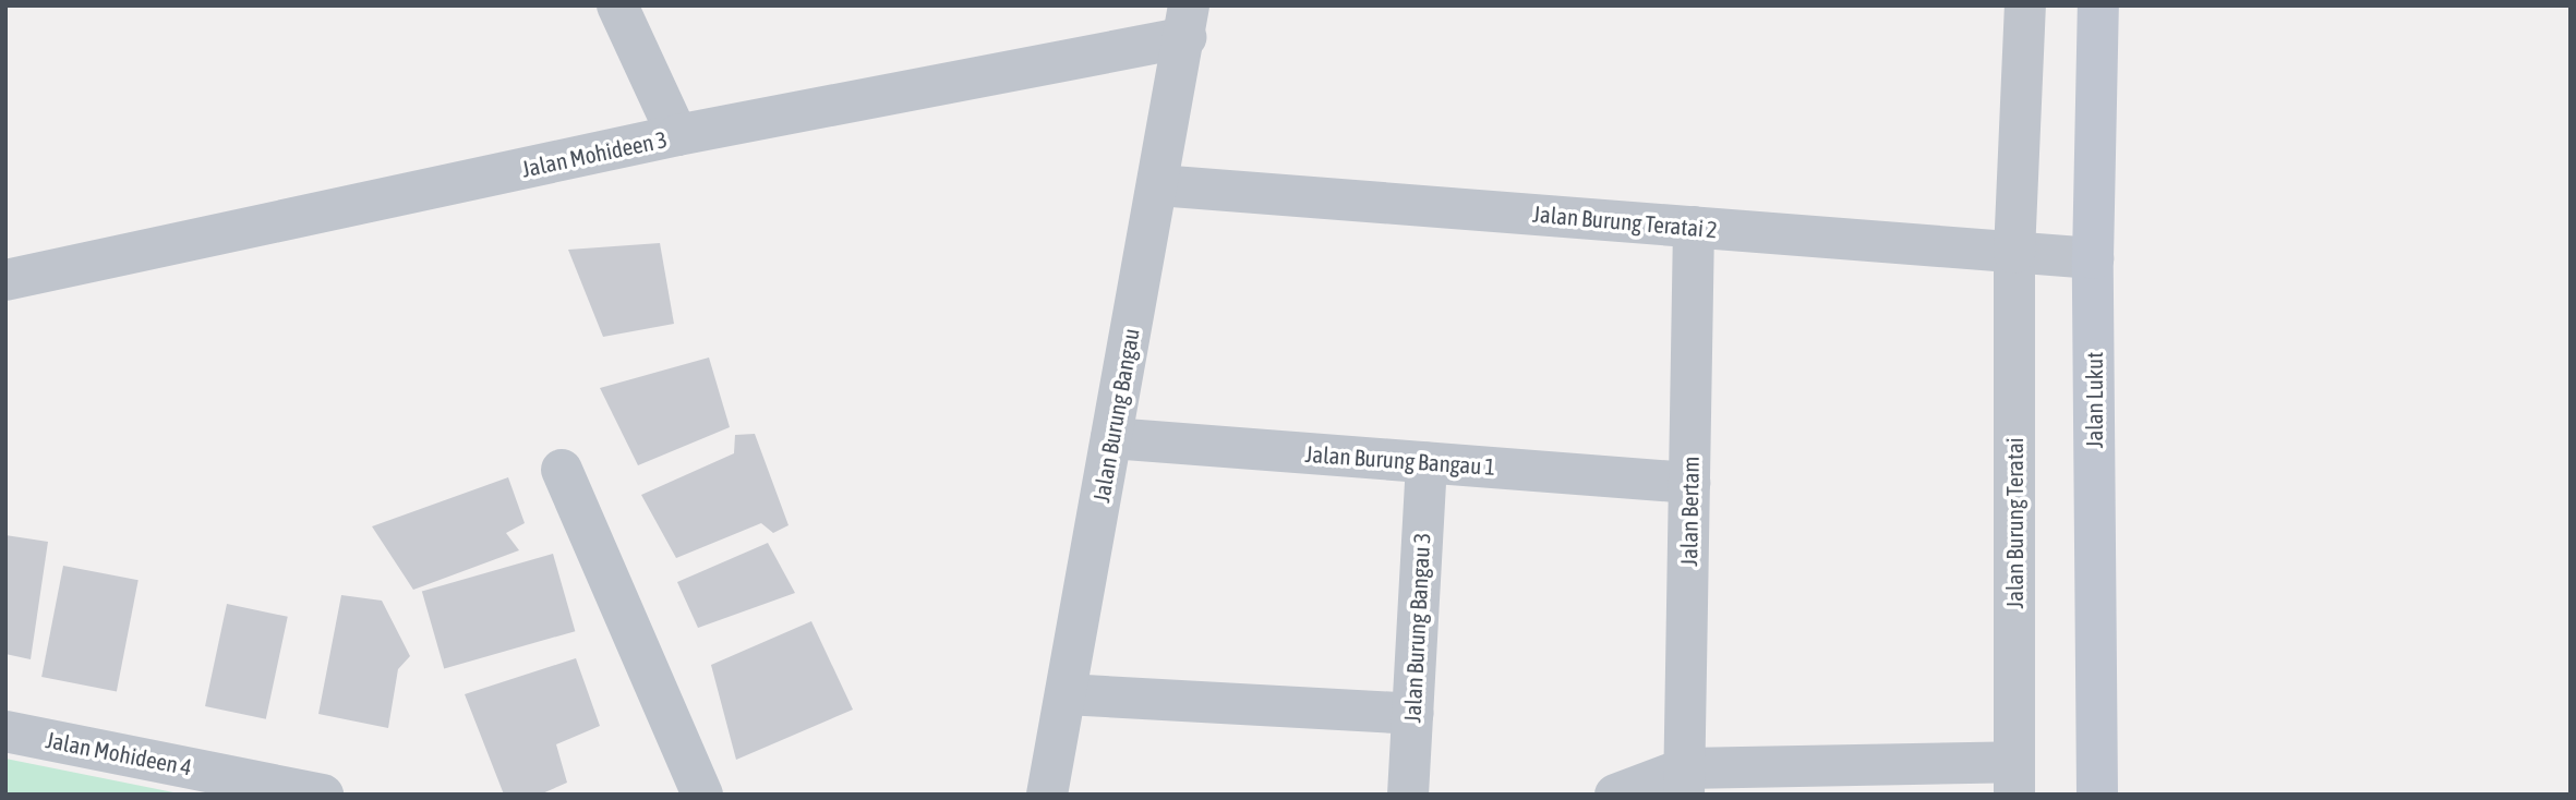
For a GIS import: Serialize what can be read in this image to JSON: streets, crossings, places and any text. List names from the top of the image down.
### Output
{
  "streets": {
    "main road": ["Jalan Lukut"],
    "street": [
      "Jalan Mohideen 3",
      "Jalan Burung Teratai 2",
      "Jalan Burung Bangau",
      "Jalan Burung Bangau 1",
      "Jalan Bertam",
      "Jalan Burung Teratai",
      "Jalan Burung Bangau 3",
      "Jalan Mohideen 4"
    ]
  },
  "crossings": [
    ["Jalan Mohideen 3", "Jalan Burung Bangau"],
    ["Jalan Burung Teratai 2", "Jalan Lukut"],
    ["Jalan Burung Teratai 2", "Jalan Burung Bangau"],
    ["Jalan Burung Teratai 2", "Jalan Bertam"],
    ["Jalan Burung Teratai 2", "Jalan Burung Teratai"],
    ["Jalan Burung Bangau", "Jalan Burung Bangau 1"],
    ["Jalan Burung Bangau 1", "Jalan Bertam"],
    ["Jalan Burung Bangau 1", "Jalan Burung Bangau 3"]
  ]
}
